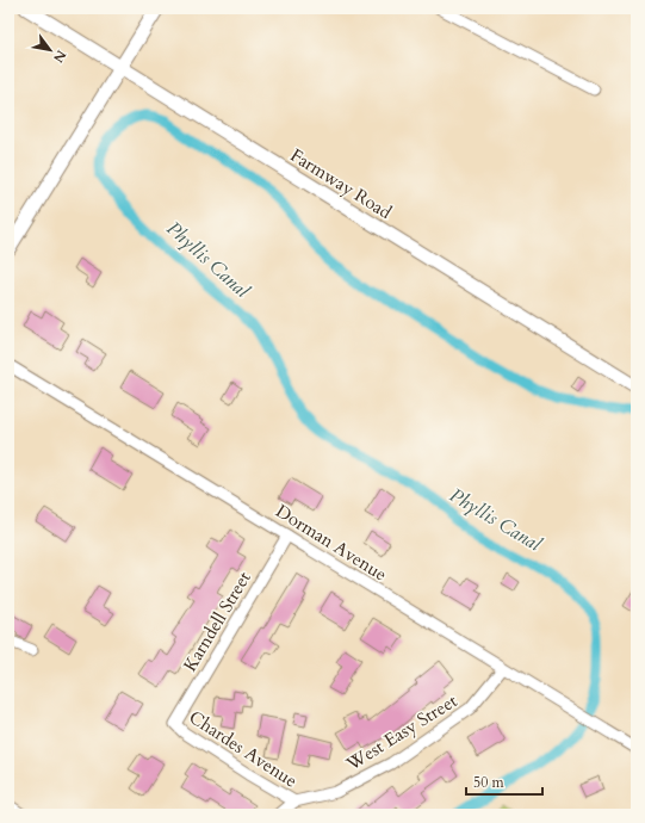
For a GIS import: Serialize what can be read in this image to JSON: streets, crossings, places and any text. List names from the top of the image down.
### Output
{
  "streets": {
    "main road": ["Farmway Road"],
    "street": [
      "Dorman Avenue",
      "Karndell Street",
      "West Easy Street",
      "Chardes Avenue"
    ]
  },
  "crossings": [
    ["Dorman Avenue", "Karndell Street"],
    ["Dorman Avenue", "West Easy Street"],
    ["Karndell Street", "Chardes Avenue"],
    ["West Easy Street", "Chardes Avenue"]
  ],
  "water": ["Phyllis Canal"],
  "scale_bar": "50 m",
  "north": "bottom right"
}
